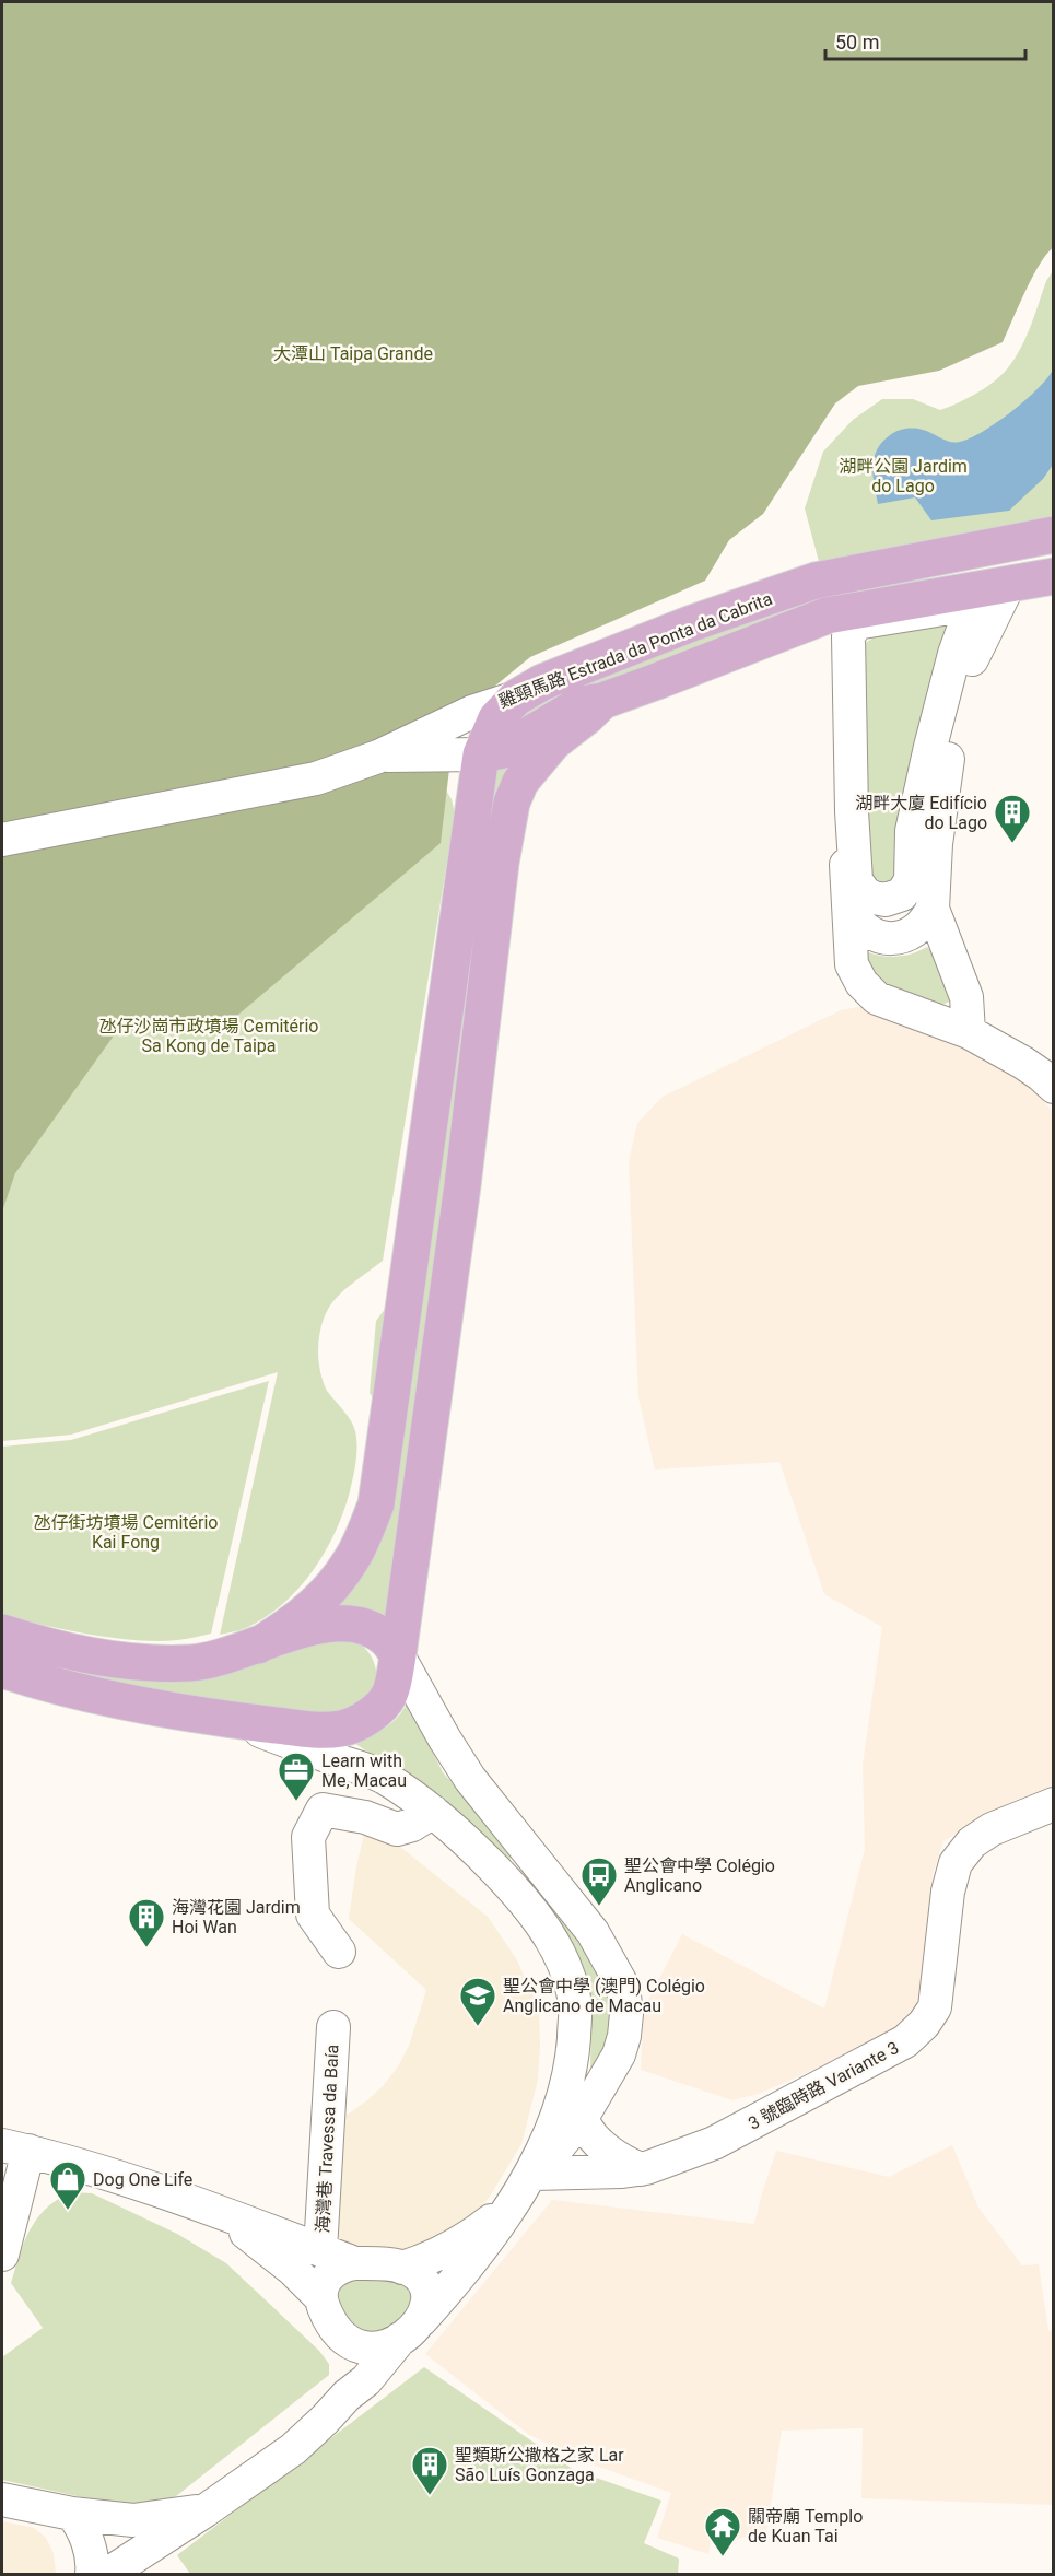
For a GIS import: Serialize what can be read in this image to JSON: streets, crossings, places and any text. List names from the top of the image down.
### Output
{
  "streets": {
    "main road": ["雞頸馬路 Estrada da Ponta da Cabrita"],
    "street": ["3 號臨時路 Variante 3", "海灣巷 Travessa da Baía"]
  },
  "parks": [
    "大潭山 Taipa Grande",
    "湖畔公園 Jardim do Lago",
    "氹仔沙崗市政墳場 Cemitério Sa Kong de Taipa",
    "氹仔街坊墳場 Cemitério Kai Fong"
  ],
  "places": {
    "building": ["湖畔大廈 Edifício do Lago", "海灣花園 Jardim Hoi Wan", "聖類斯公撒格之家 Lar São Luís Gonzaga"],
    "office": ["Learn with Me, Macau"],
    "bus stop": ["聖公會中學 Colégio Anglicano"],
    "school or university": ["聖公會中學 (澳門) Colégio Anglicano de Macau"],
    "shop": ["Dog One Life"],
    "temple": ["關帝廟 Templo de Kuan Tai"]
  },
  "scale_bar": "50 m"
}
